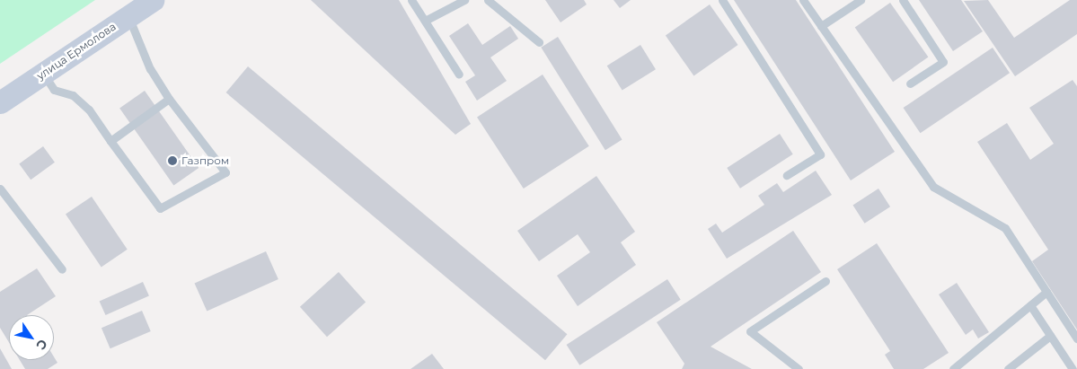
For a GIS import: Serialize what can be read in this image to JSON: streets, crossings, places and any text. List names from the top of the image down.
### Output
{
  "streets": {
    "main road": ["улица Ермолова"]
  },
  "places": ["Газпром"],
  "north": "bottom right"
}
